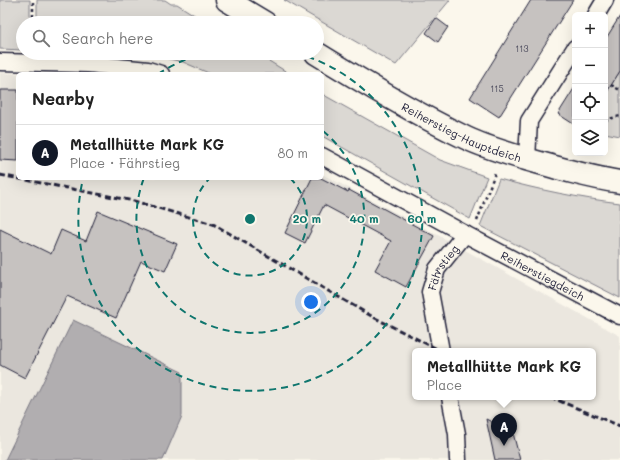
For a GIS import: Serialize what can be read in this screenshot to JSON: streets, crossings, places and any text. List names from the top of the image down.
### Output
{
  "streets": {
    "main road": ["Reiherstieg-Hauptdeich"],
    "street": ["Fährstieg", "Reiherstiegdeich"]
  },
  "crossings": [
    ["Fährstieg", "Reiherstiegdeich"]
  ],
  "house_numbers": ["113", "115"],
  "page": {
    "map_buttons": ["+", "−"],
    "search": "Search here",
    "heading": "Nearby",
    "list": [
      {
        "mark": "A",
        "name": "Metallhütte Mark KG",
        "note": "Place · Fährstieg",
        "value": "80 m"
      }
    ],
    "popup": ["Metallhütte Mark KG", "Place"],
    "pins": "A"
  },
  "rings": ["20 m", "40 m", "60 m"]
}
